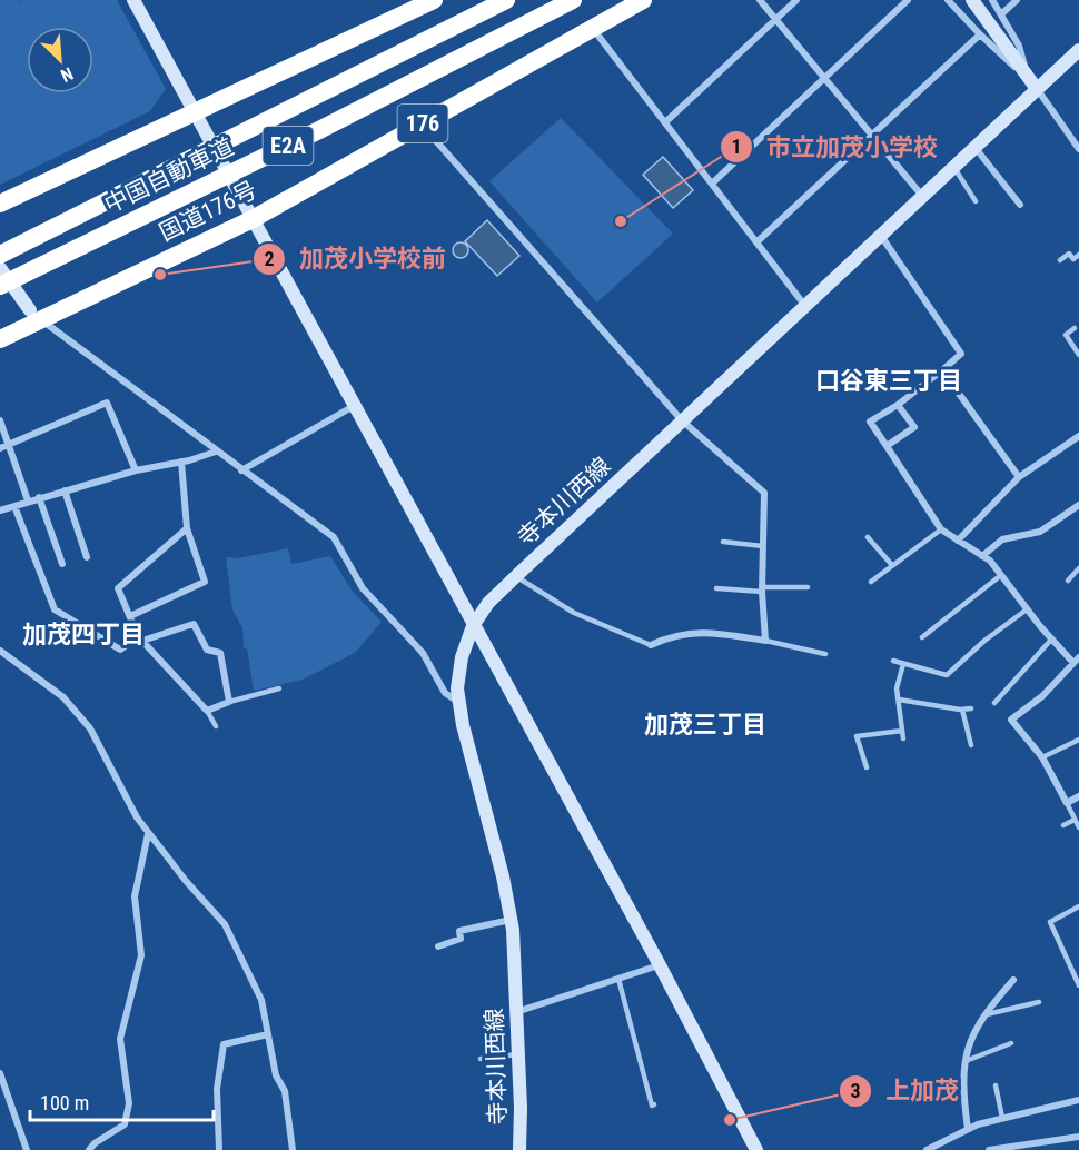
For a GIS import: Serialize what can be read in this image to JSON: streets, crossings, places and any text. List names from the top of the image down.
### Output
{
  "streets": {
    "highway": [
      "176",
      "E2A",
      "中国自動車道",
      "国道176号"
    ],
    "street": ["寺本川西線"]
  },
  "districts": ["口谷東三丁目", "加茂四丁目", "加茂三丁目"],
  "places": ["市立加茂小学校", "加茂小学校前", "上加茂"],
  "scale_bar": "100 m",
  "north": "bottom right"
}
